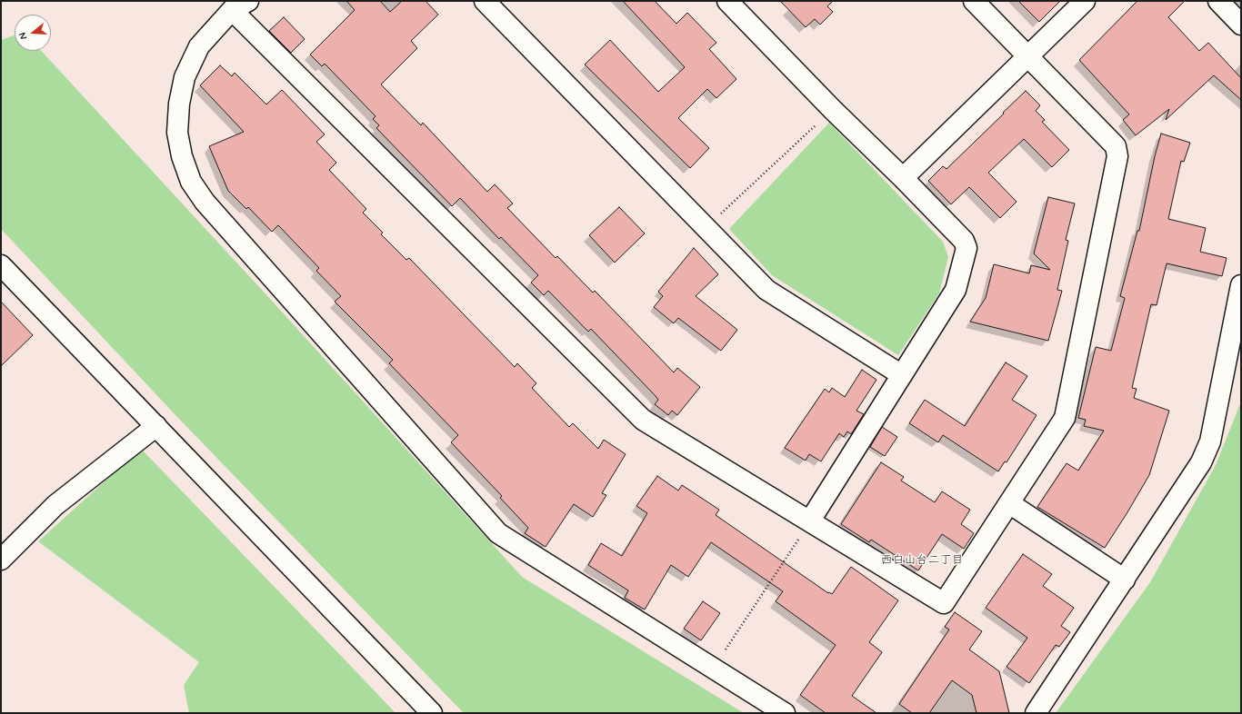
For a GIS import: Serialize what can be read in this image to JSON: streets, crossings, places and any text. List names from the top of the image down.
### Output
{
  "districts": ["西白山台二丁目"],
  "north": "left"
}
